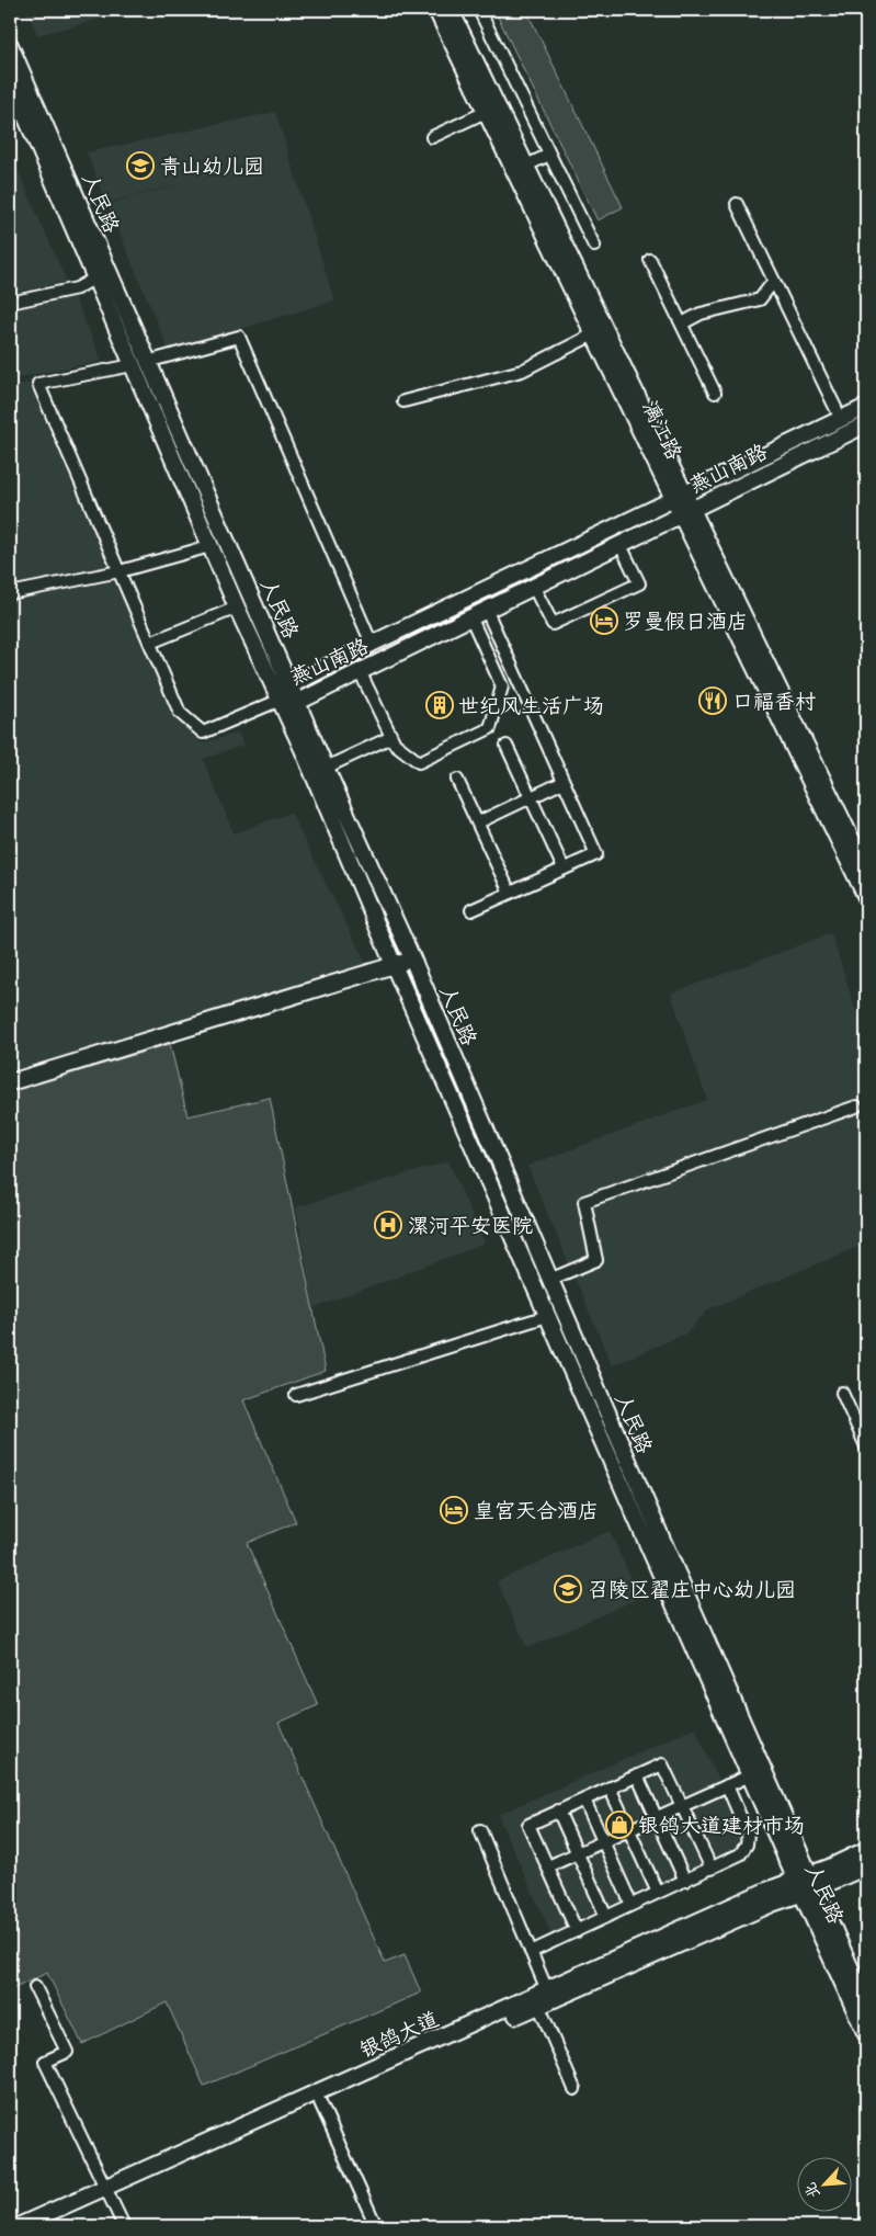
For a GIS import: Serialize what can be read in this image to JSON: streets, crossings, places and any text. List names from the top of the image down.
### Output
{
  "streets": {
    "main road": [
      "人民路",
      "漓江路",
      "燕山南路",
      "银鸽大道"
    ]
  },
  "crossings": [
    ["人民路", "燕山南路"],
    ["人民路", "银鸽大道"],
    ["漓江路", "燕山南路"]
  ],
  "places": {
    "school or university": ["青山幼儿园", "召陵区翟庄中心幼儿园"],
    "hotel": ["罗曼假日酒店", "皇宫天合酒店"],
    "restaurant": ["口福香村"],
    "building": ["世纪风生活广场"],
    "hospital": ["漯河平安医院"],
    "shop": ["银鸽大道建材市场"]
  },
  "north": "bottom left"
}
